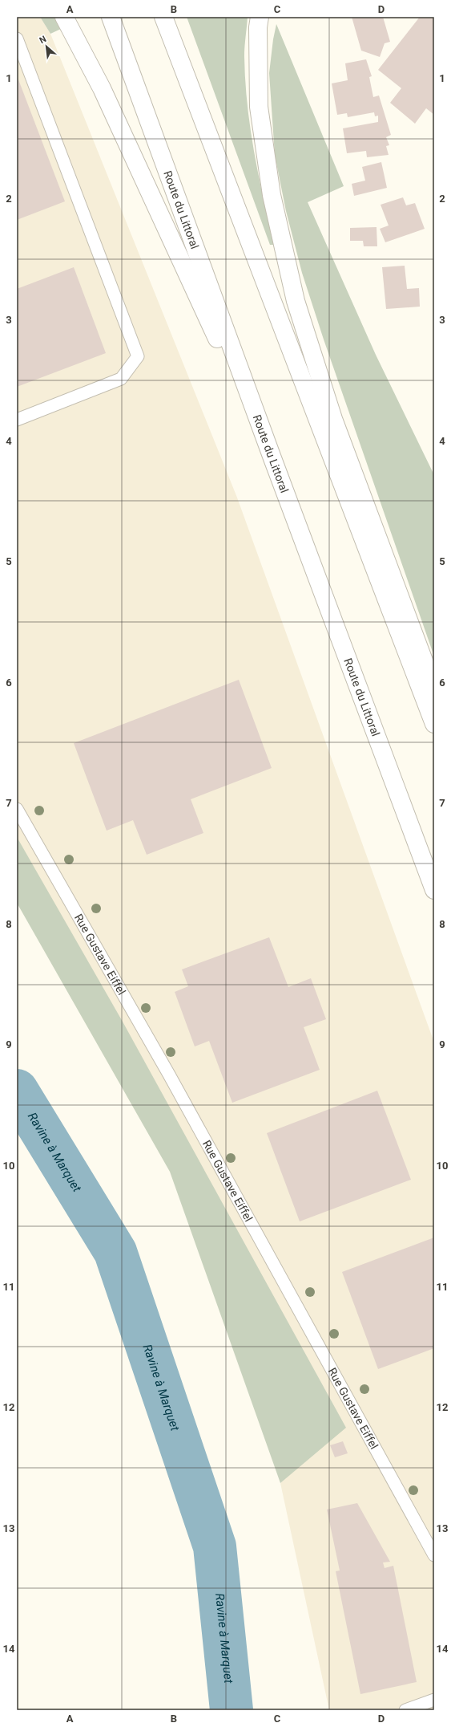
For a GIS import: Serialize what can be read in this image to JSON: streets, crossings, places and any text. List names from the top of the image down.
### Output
{
  "streets": {
    "highway": ["Route du Littoral"],
    "lane": ["Rue Gustave Eiffel"]
  },
  "water": ["Ravine à Marquet"],
  "north": "top left",
  "grid": {
    "columns": [
      "A",
      "B",
      "C",
      "D"
    ],
    "rows": [
      "1",
      "2",
      "3",
      "4",
      "5",
      "6",
      "7",
      "8",
      "9",
      "10",
      "11",
      "12",
      "13",
      "14"
    ]
  }
}
